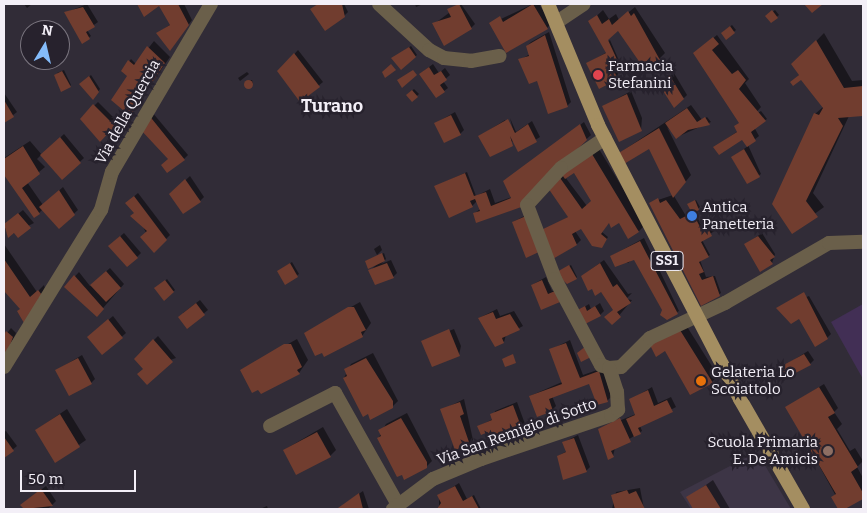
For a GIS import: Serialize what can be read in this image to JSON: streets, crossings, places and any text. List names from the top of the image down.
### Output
{
  "streets": {
    "main road": ["SS1"],
    "street": ["Via della Quercia", "Via San Remigio di Sotto"]
  },
  "districts": ["Turano"],
  "places": [
    "Farmacia Stefanini",
    "Antica Panetteria",
    "Gelateria Lo Scoiattolo",
    "Scuola Primaria E. De Amicis"
  ],
  "scale_bar": "50 m",
  "north": "top"
}
